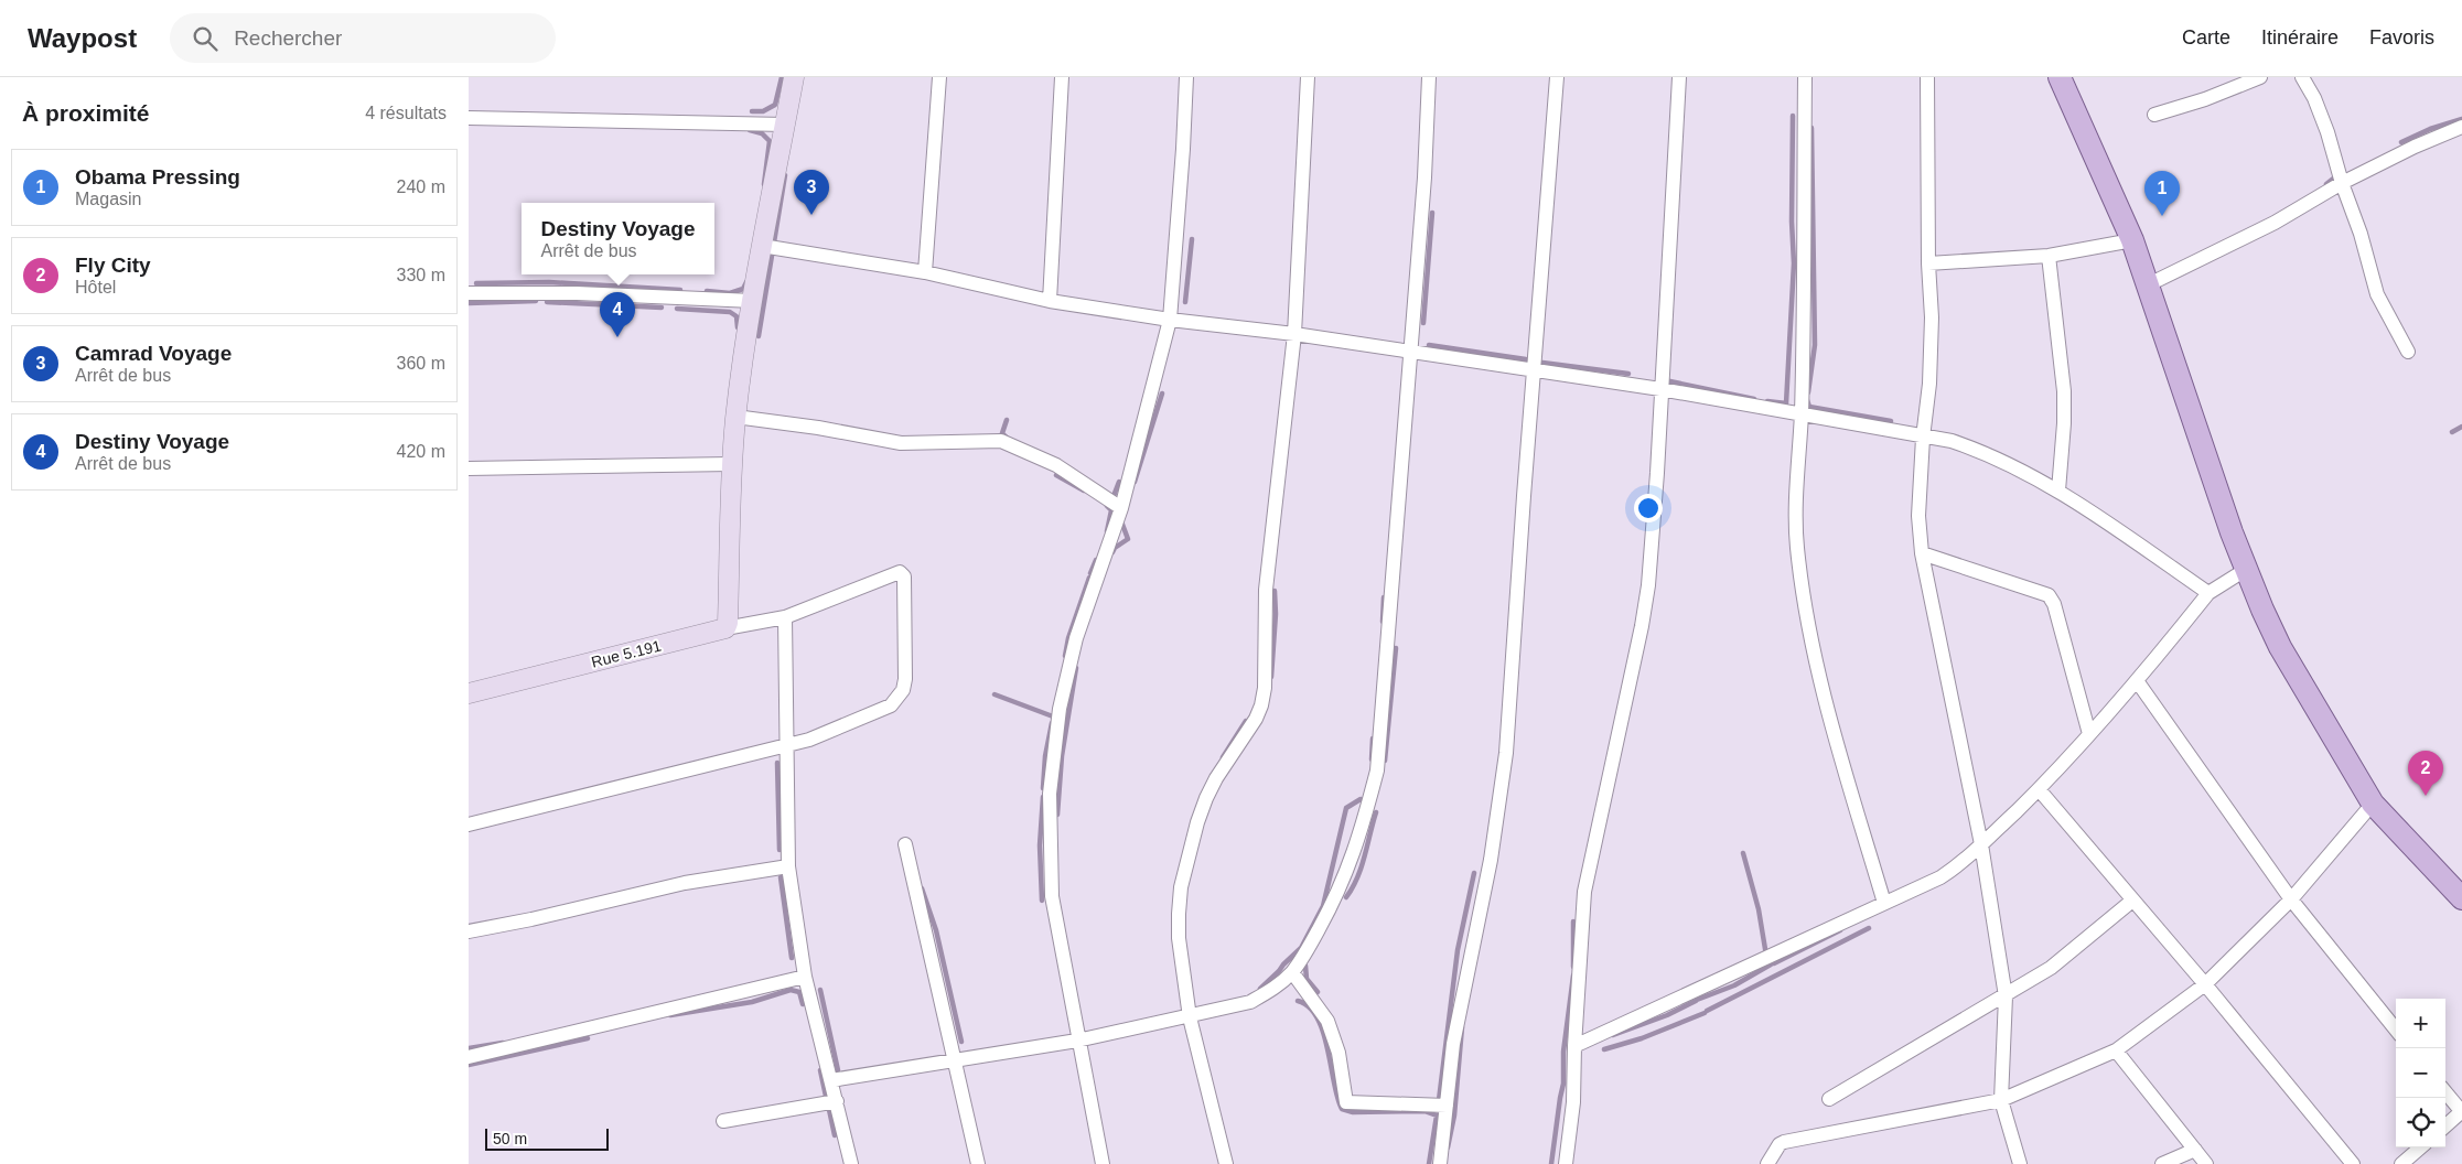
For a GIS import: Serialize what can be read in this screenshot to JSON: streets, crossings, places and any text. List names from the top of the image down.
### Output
{
  "streets": {
    "street": ["Rue 5.191"]
  },
  "scale_bar": "50 m",
  "page": {
    "header": "Waypost",
    "search": "Rechercher",
    "nav": ["Carte", "Itinéraire", "Favoris"],
    "heading": ["À proximité", "4 résultats"],
    "list": [
      {
        "mark": "1",
        "name": "Obama Pressing",
        "note": "Magasin",
        "value": "240 m"
      },
      {
        "mark": "2",
        "name": "Fly City",
        "note": "Hôtel",
        "value": "330 m"
      },
      {
        "mark": "3",
        "name": "Camrad Voyage",
        "note": "Arrêt de bus",
        "value": "360 m"
      },
      {
        "mark": "4",
        "name": "Destiny Voyage",
        "note": "Arrêt de bus",
        "value": "420 m"
      }
    ],
    "pins": [
      "3",
      "1",
      "4",
      "2"
    ],
    "popup": ["Destiny Voyage", "Arrêt de bus"],
    "map_buttons": ["+", "−"],
    "scale": "50 m"
  }
}
